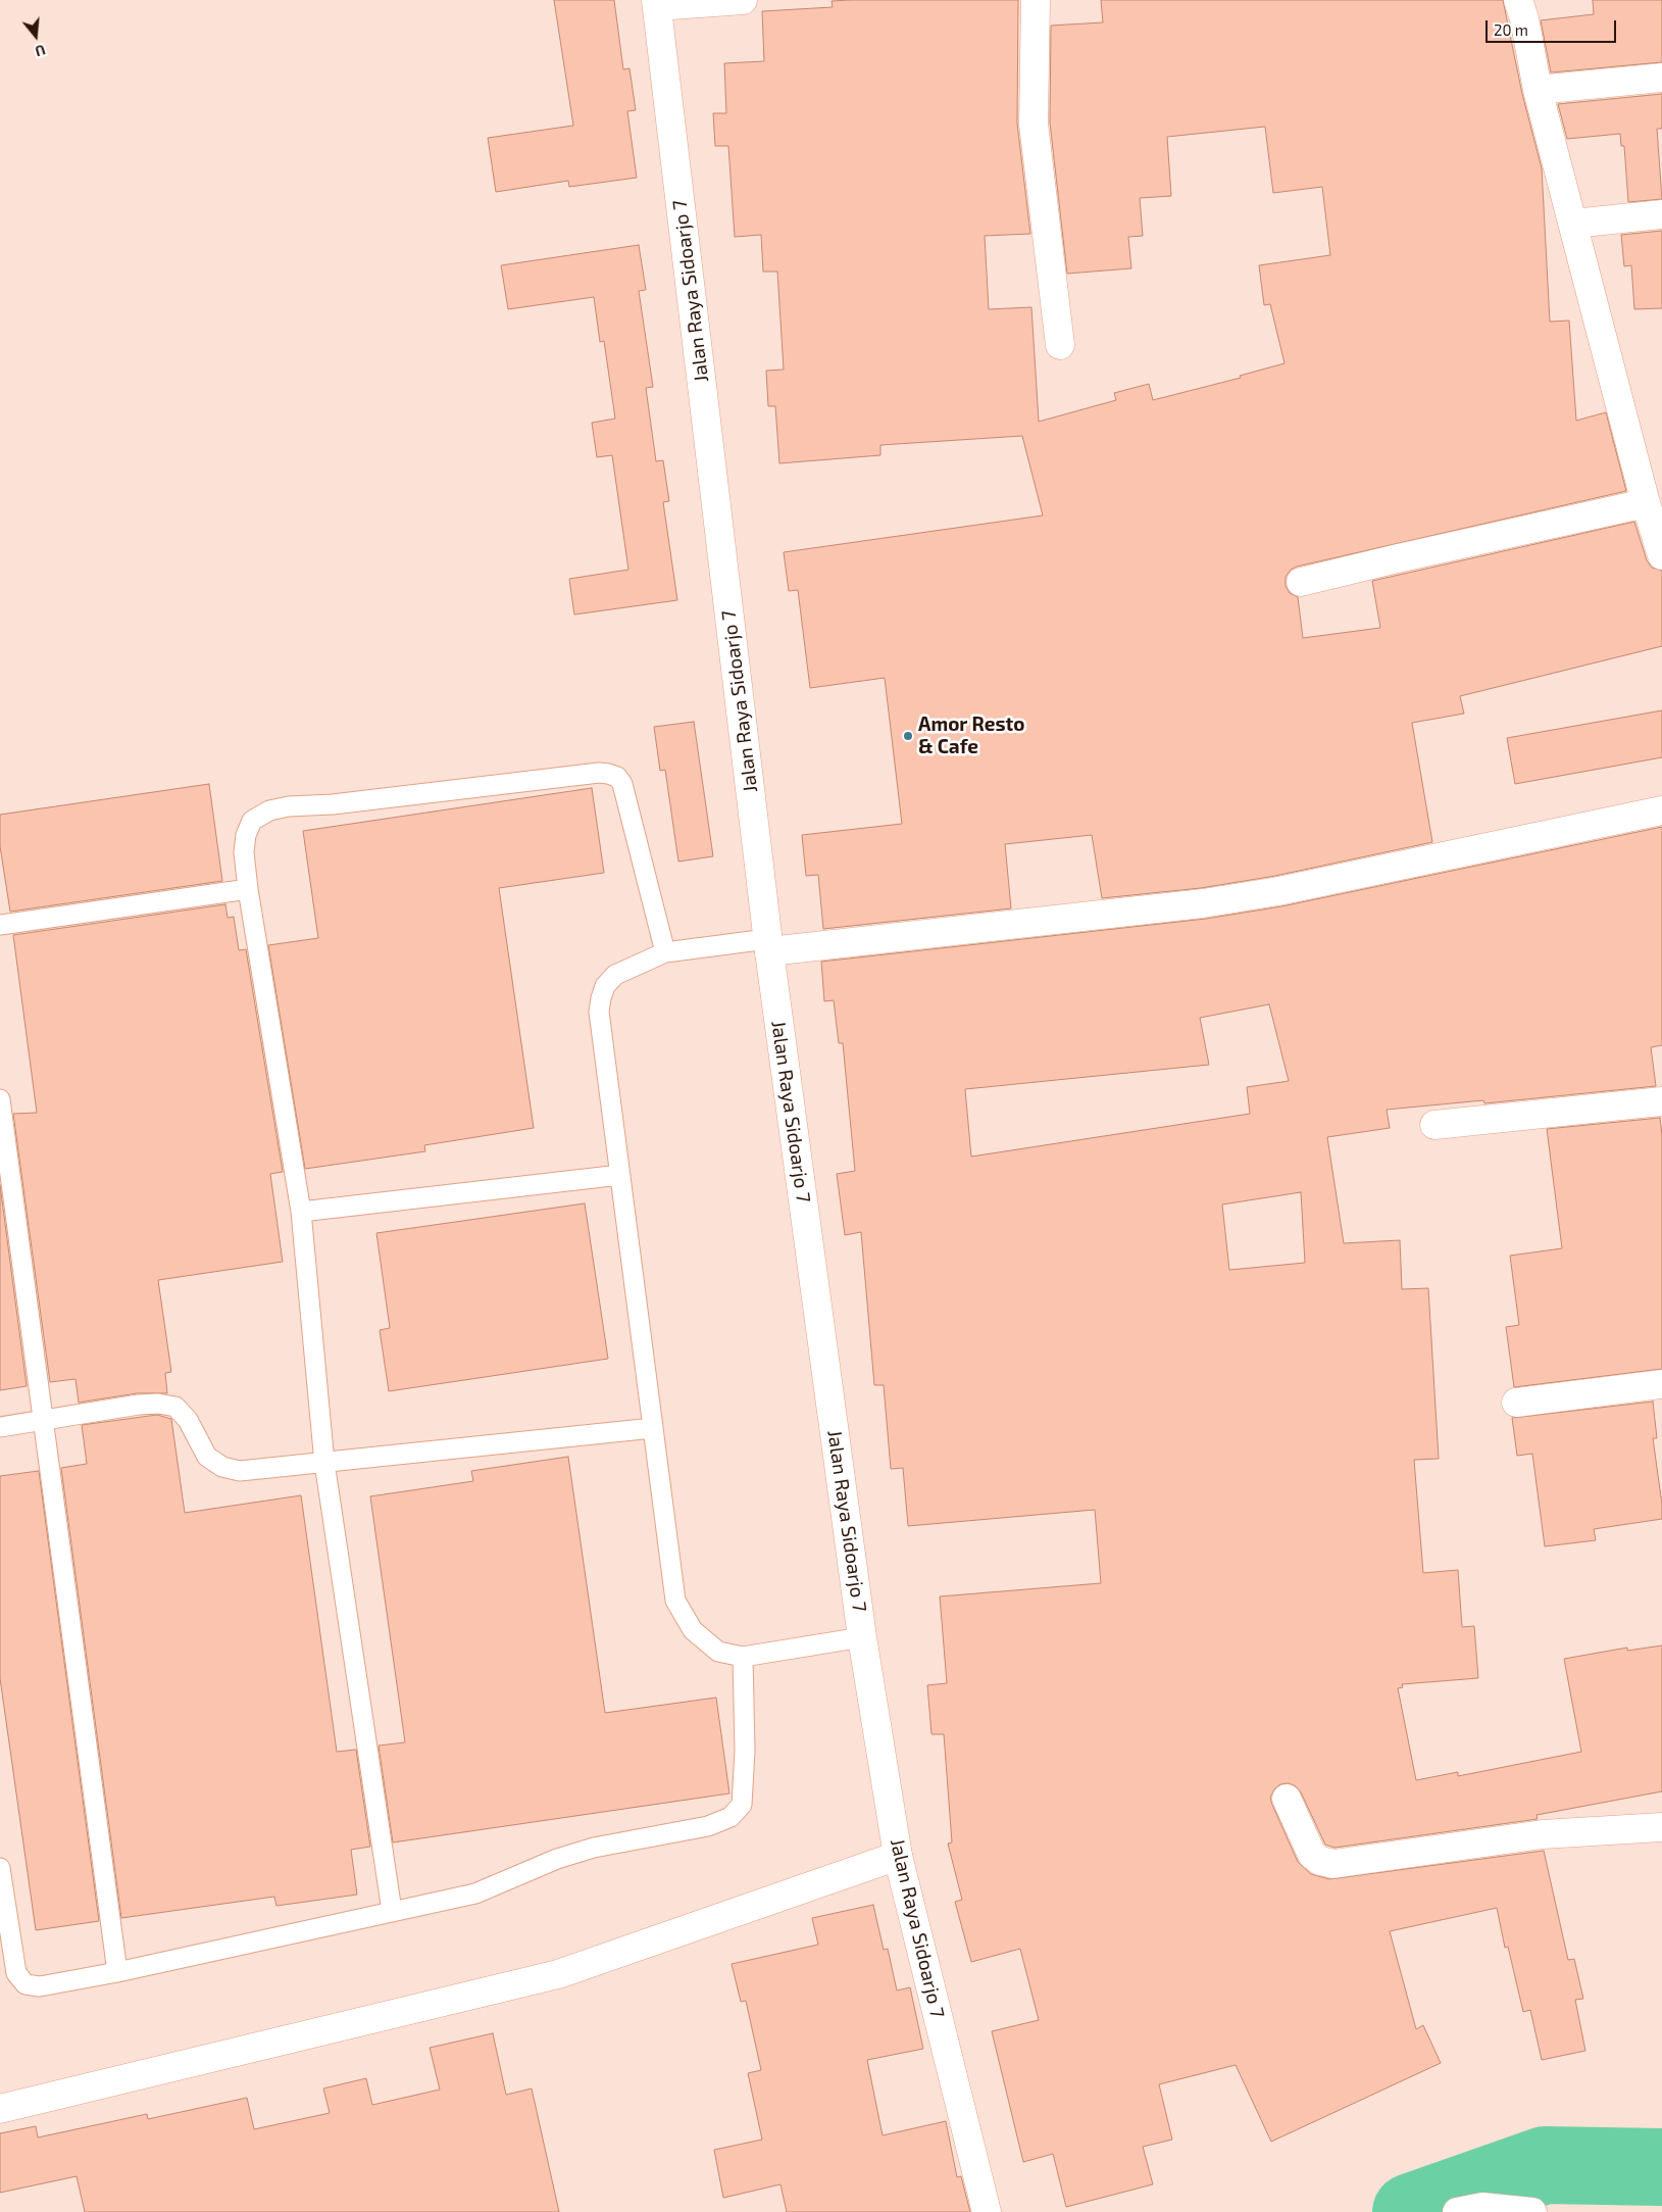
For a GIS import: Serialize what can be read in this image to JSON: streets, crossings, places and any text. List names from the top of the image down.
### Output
{
  "streets": {
    "street": ["Jalan Raya Sidoarjo 7"]
  },
  "places": ["Amor Resto & Cafe"],
  "scale_bar": "20 m",
  "north": "bottom"
}
